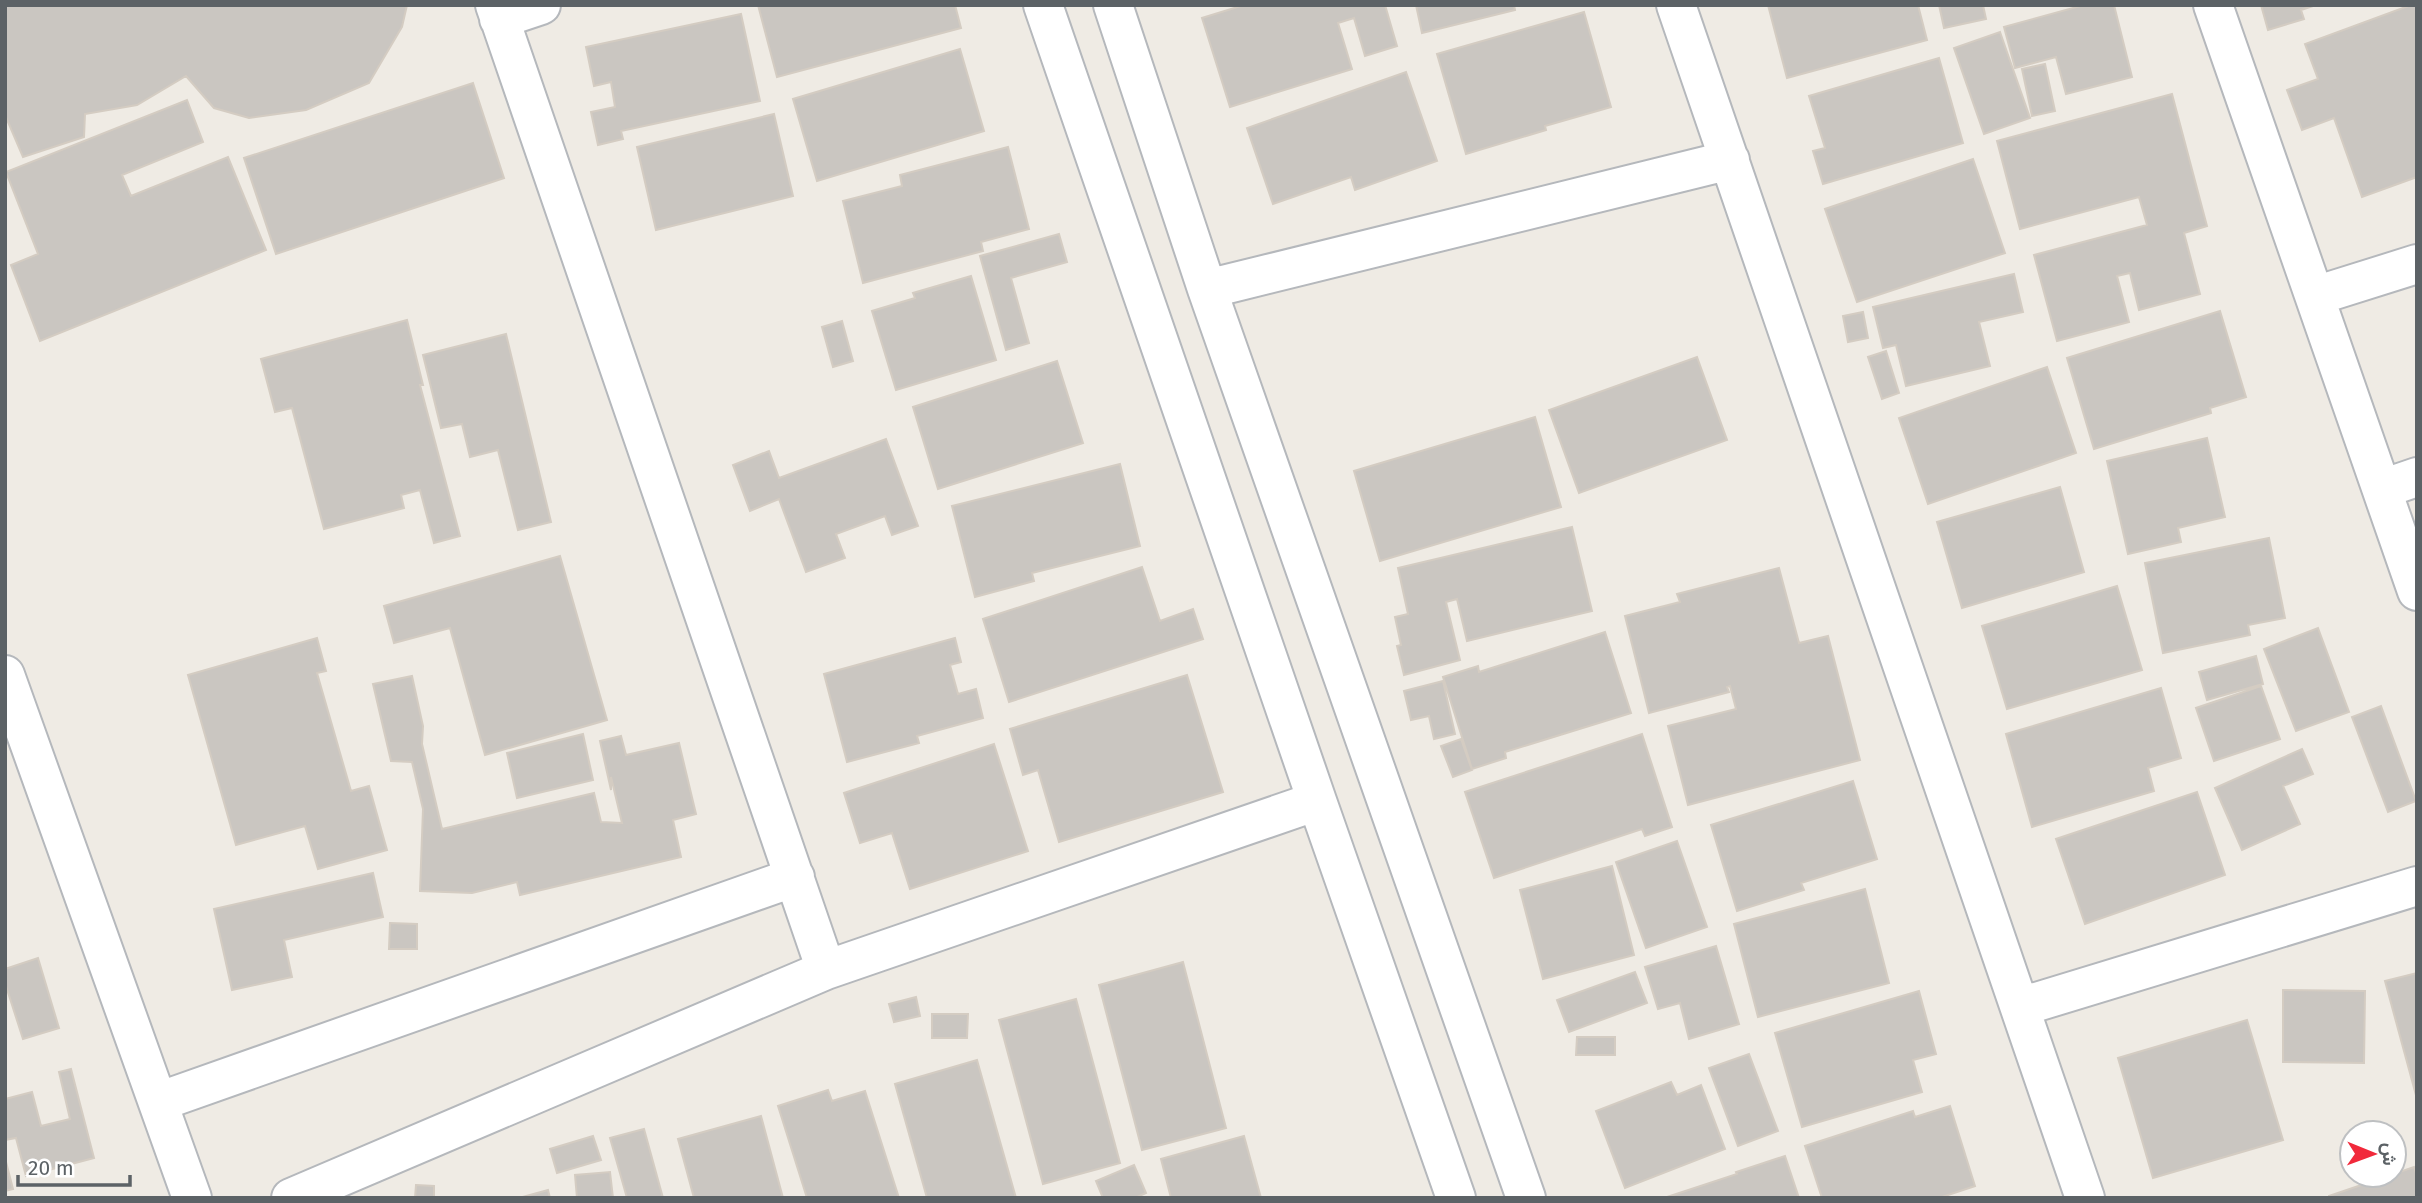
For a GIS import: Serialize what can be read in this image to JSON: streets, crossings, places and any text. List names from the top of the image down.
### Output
{
  "scale_bar": "20 m",
  "north": "right"
}
